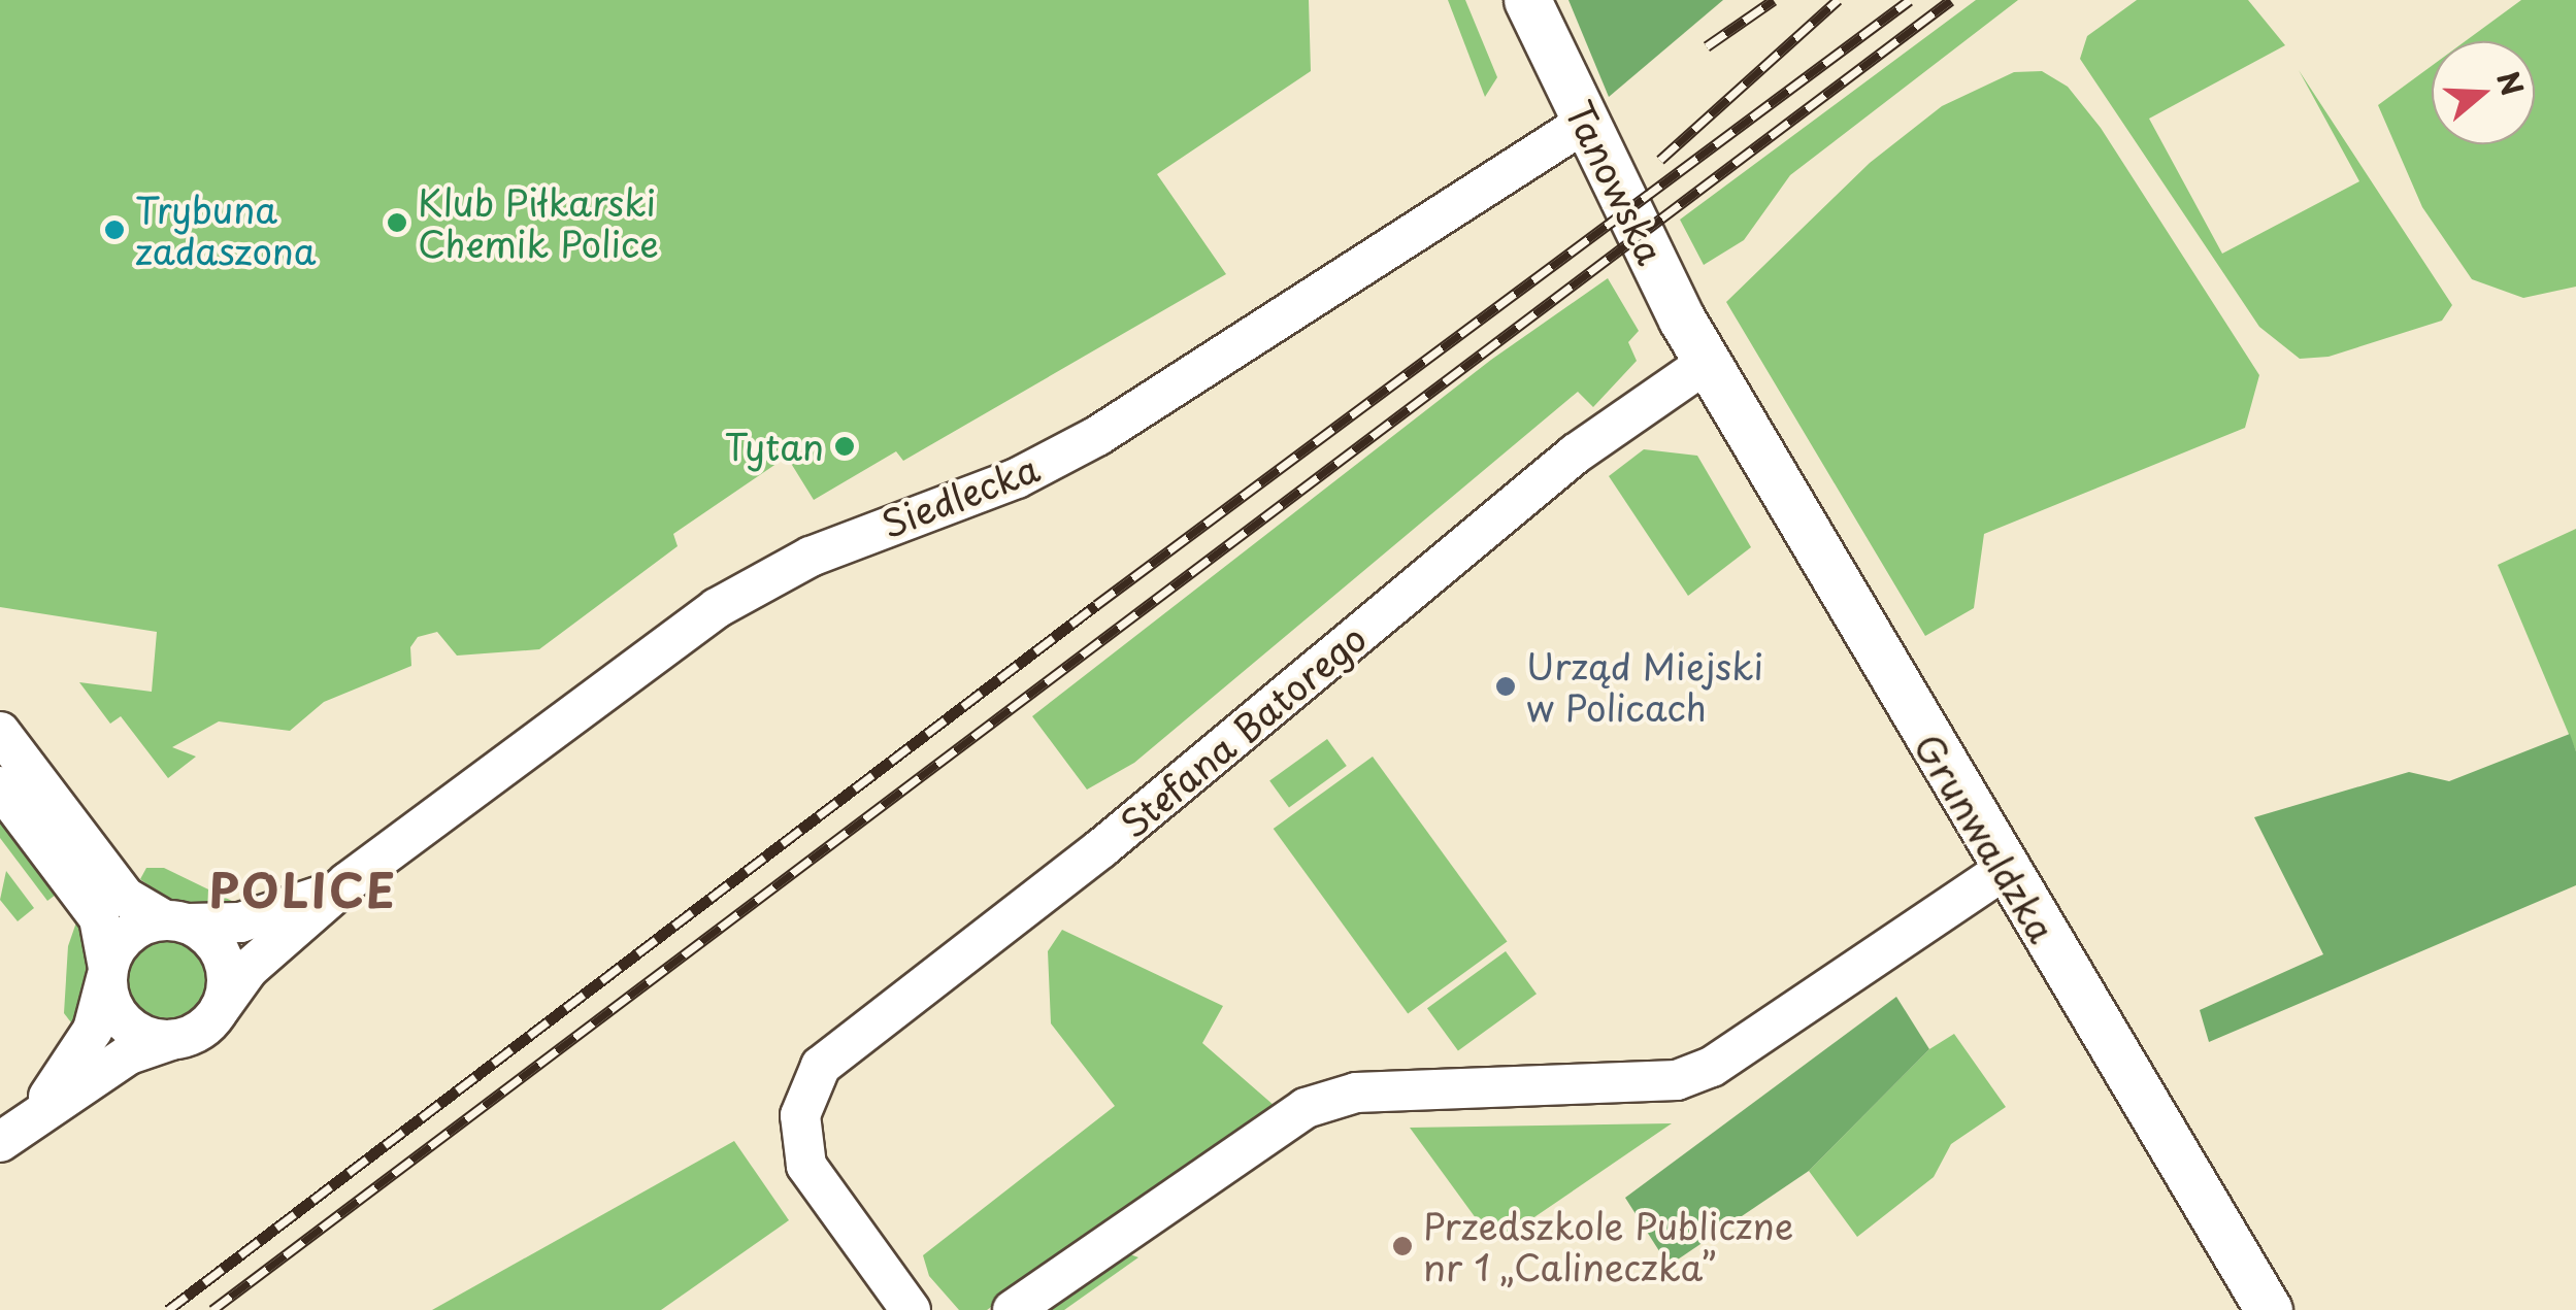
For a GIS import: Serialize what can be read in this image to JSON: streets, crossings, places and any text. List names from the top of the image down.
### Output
{
  "streets": {
    "main road": ["Tanowska", "Grunwaldzka"],
    "street": ["Siedlecka", "Stefana Batorego"]
  },
  "crossings": [
    ["Tanowska", "Siedlecka"],
    ["Tanowska", "Stefana Batorego"],
    ["Tanowska", "Grunwaldzka"],
    ["Stefana Batorego", "Grunwaldzka"]
  ],
  "districts": ["POLICE"],
  "places": [
    "Klub Piłkarski Chemik Police",
    "Trybuna zadaszona",
    "Tytan",
    "Urząd Miejski w Policach",
    "Przedszkole Publiczne nr 1 „Calineczka”"
  ],
  "north": "right"
}
